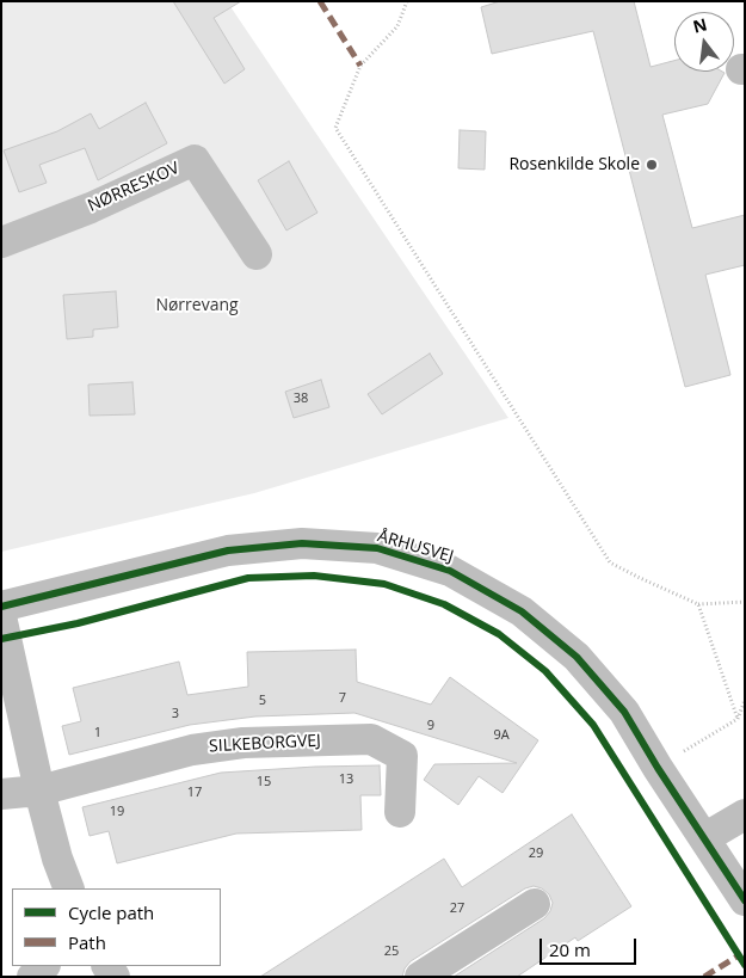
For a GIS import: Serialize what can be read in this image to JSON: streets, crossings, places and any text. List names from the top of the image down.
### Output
{
  "streets": {
    "street": ["NØRRESKOV", "ÅRHUSVEJ", "SILKEBORGVEJ"]
  },
  "parks": ["Nørrevang"],
  "places": ["Rosenkilde Skole"],
  "house_numbers": [
    "38",
    "7",
    "5",
    "3",
    "9",
    "1",
    "9A",
    "13",
    "15",
    "17",
    "19",
    "29",
    "27",
    "25"
  ],
  "legend": ["Cycle path", "Path"],
  "scale_bar": "20 m",
  "north": "top"
}
